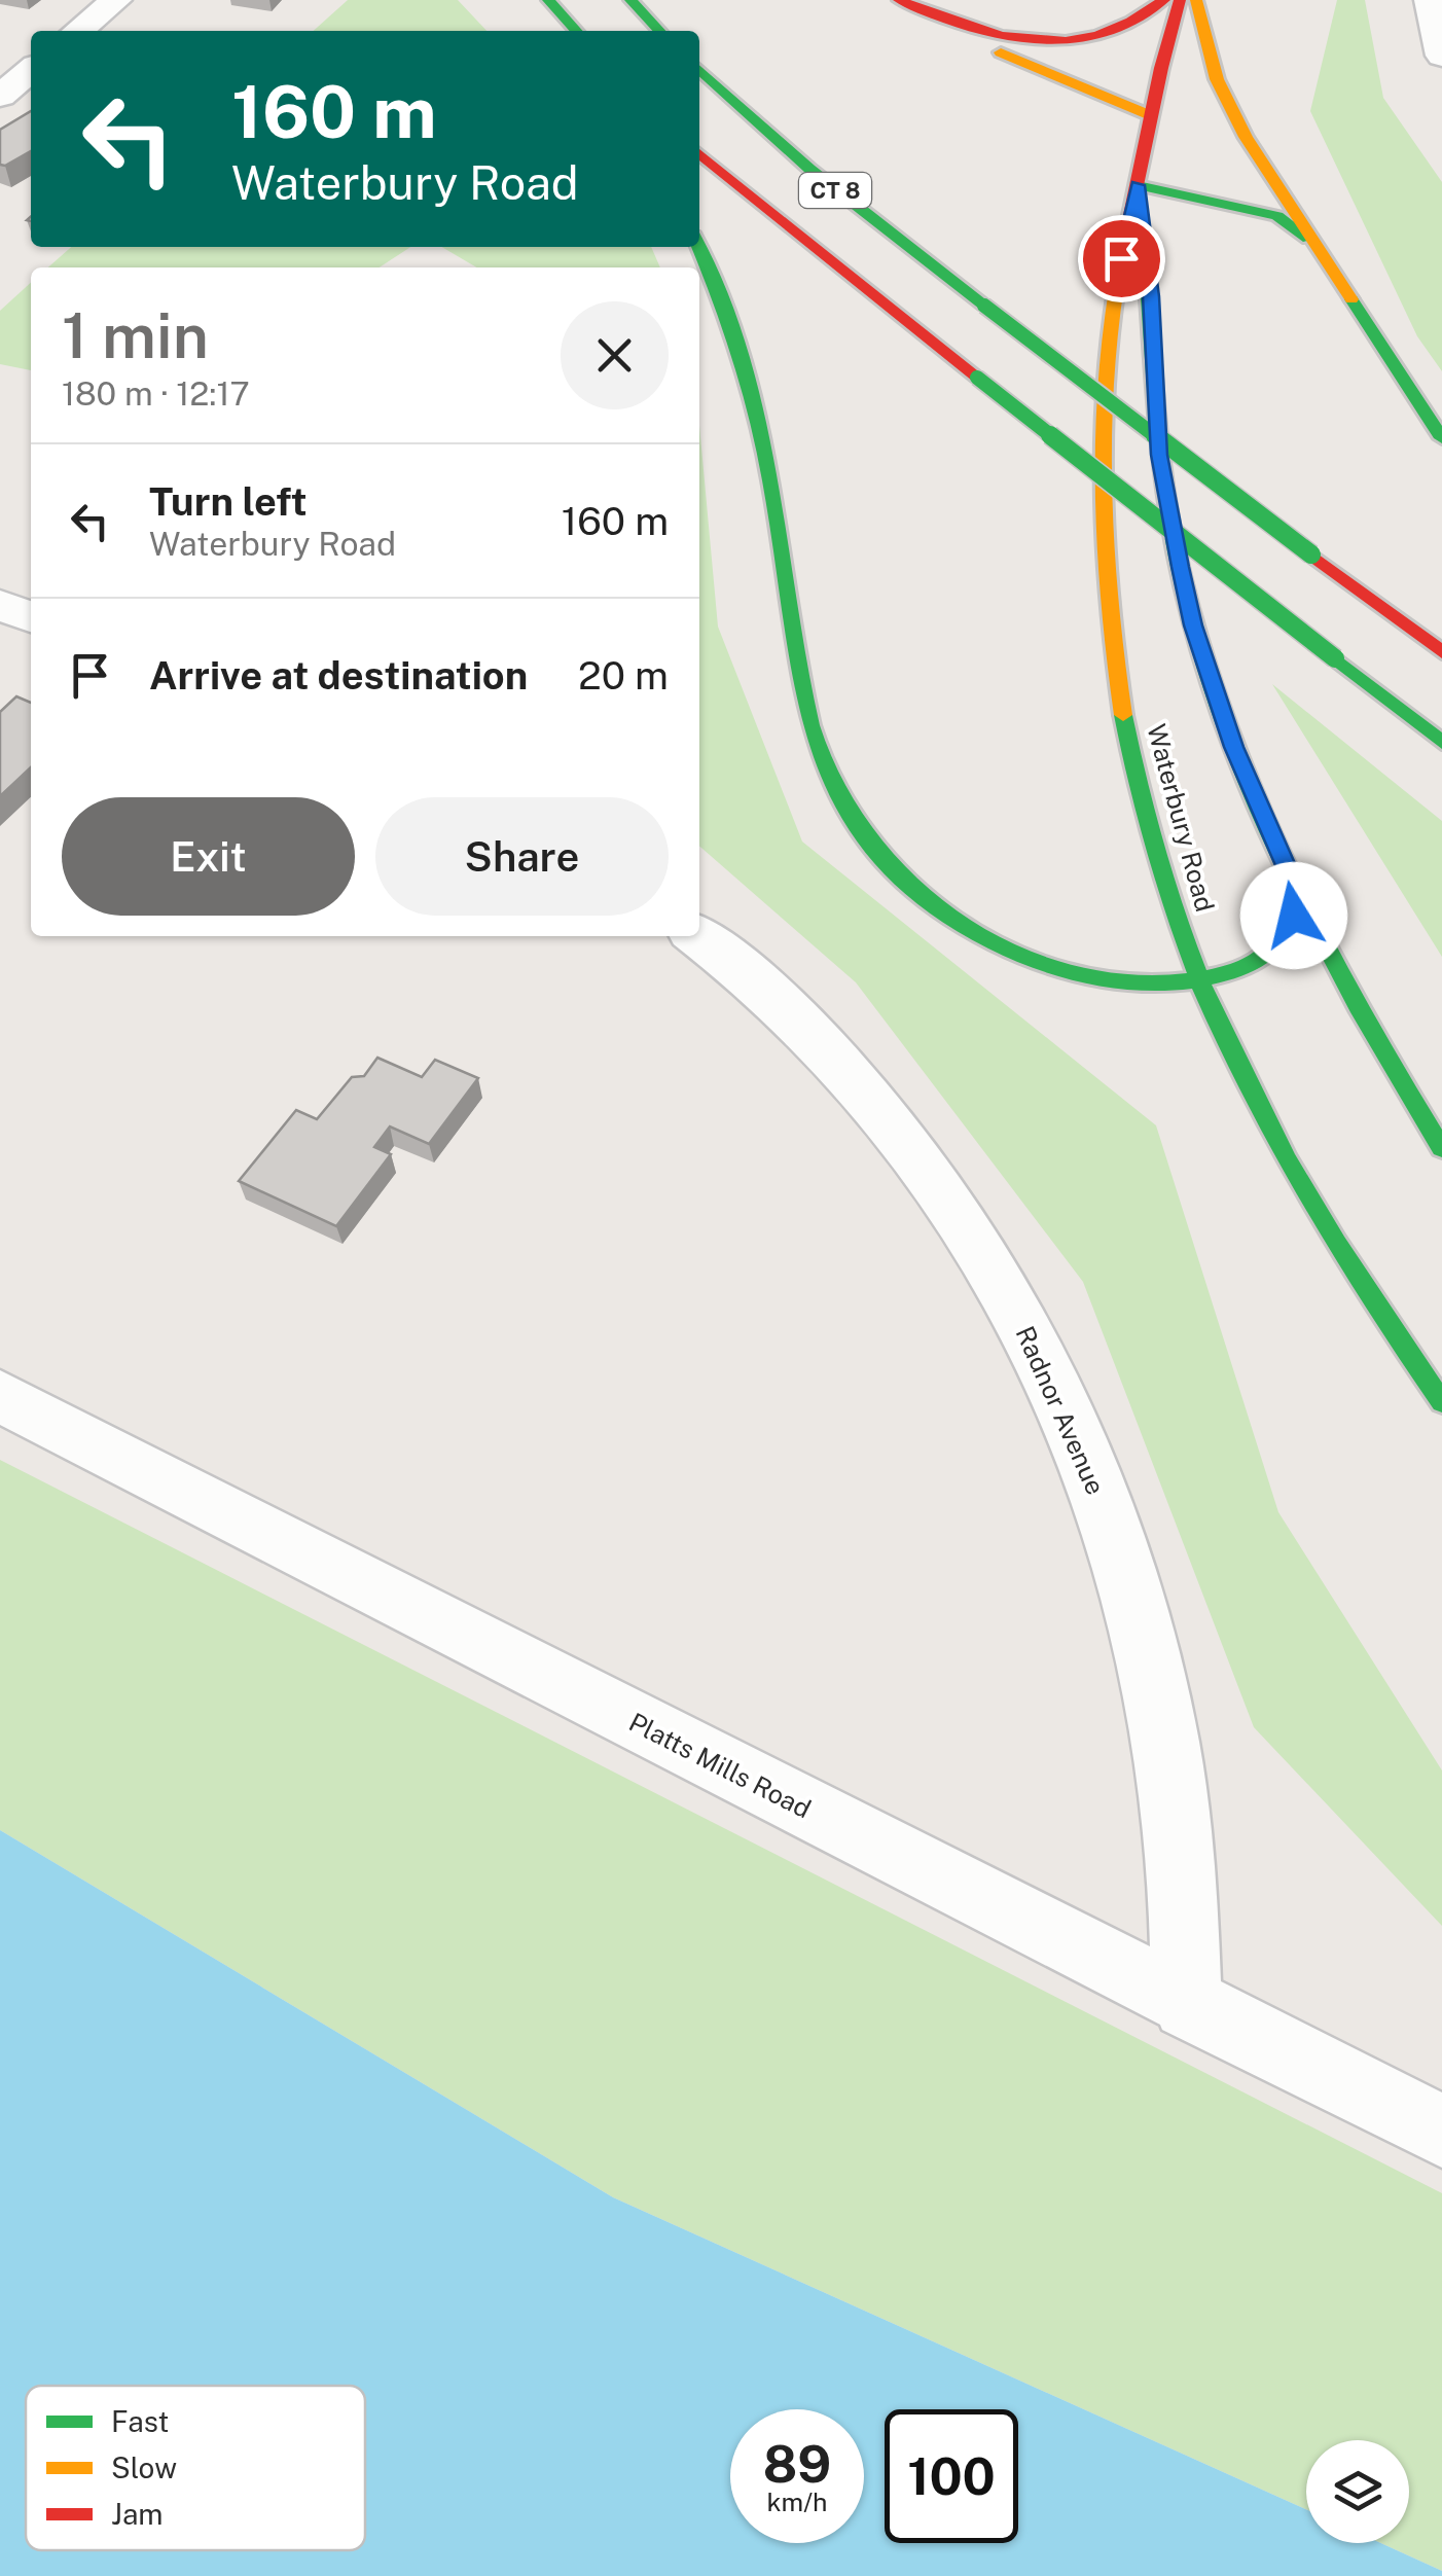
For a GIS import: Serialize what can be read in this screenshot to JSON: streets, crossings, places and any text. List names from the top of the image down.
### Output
{
  "streets": {
    "main road": ["CT 8", "Waterbury Road"],
    "street": ["Radnor Avenue", "Platts Mills Road"]
  },
  "crossings": [
    ["Radnor Avenue", "Platts Mills Road"]
  ],
  "legend": ["Fast", "Slow", "Jam"],
  "page": {
    "turn": ["160 m", "Waterbury Road"],
    "heading": ["1 min", "180 m · 12:17"],
    "list": [
      {
        "name": "Turn left",
        "note": "Waterbury Road",
        "value": "160 m"
      },
      {
        "name": "Arrive at destination",
        "value": "20 m"
      }
    ],
    "buttons": ["Exit", "Share"],
    "speed": "89 km/h",
    "limit": "100"
  }
}
